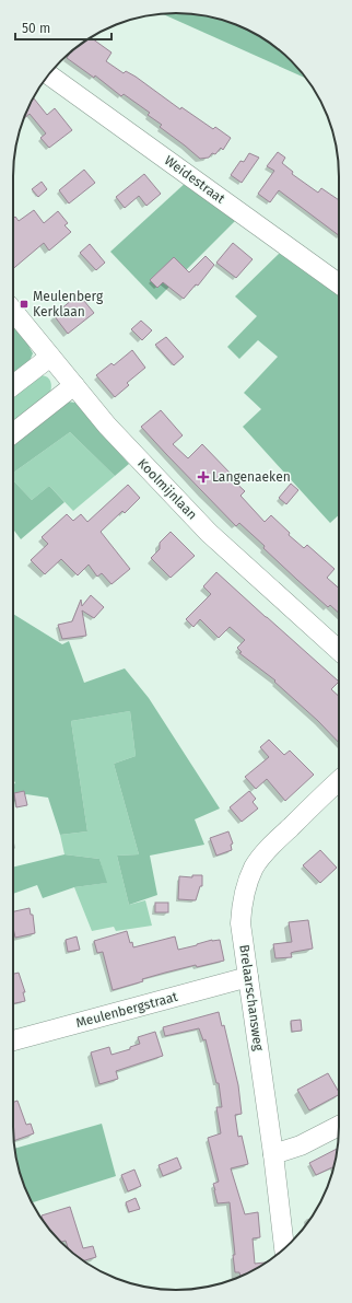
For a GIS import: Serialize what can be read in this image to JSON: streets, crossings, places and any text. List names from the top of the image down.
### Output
{
  "streets": {
    "street": [
      "Weidestraat",
      "Koolmijnlaan",
      "Brelaarschansweg",
      "Meulenbergstraat"
    ]
  },
  "crossings": [
    ["Brelaarschansweg", "Meulenbergstraat"]
  ],
  "places": {
    "transit": ["Meulenberg Kerklaan"],
    "health": ["Langenaeken"]
  },
  "scale_bar": "50 m"
}
